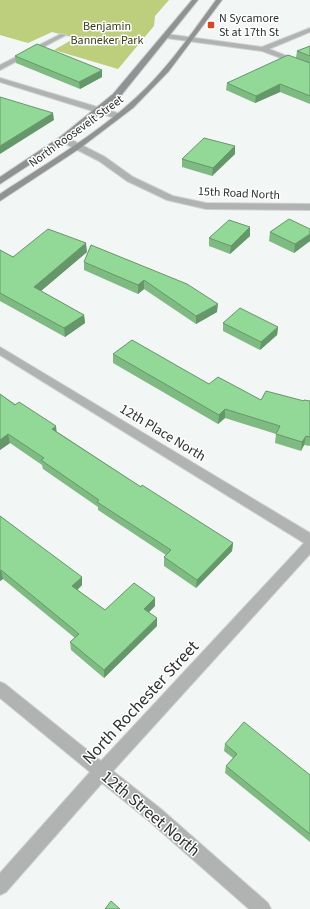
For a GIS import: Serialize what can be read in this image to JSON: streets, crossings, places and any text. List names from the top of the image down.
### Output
{
  "streets": {
    "main road": ["North Roosevelt Street"],
    "street": [
      "15th Road North",
      "12th Place North",
      "North Rochester Street",
      "12th Street North"
    ]
  },
  "crossings": [
    ["North Roosevelt Street", "15th Road North"],
    ["North Rochester Street", "12th Street North"]
  ],
  "parks": ["Benjamin Banneker Park"],
  "places": {
    "transit": ["N Sycamore St at 17th St"]
  }
}
